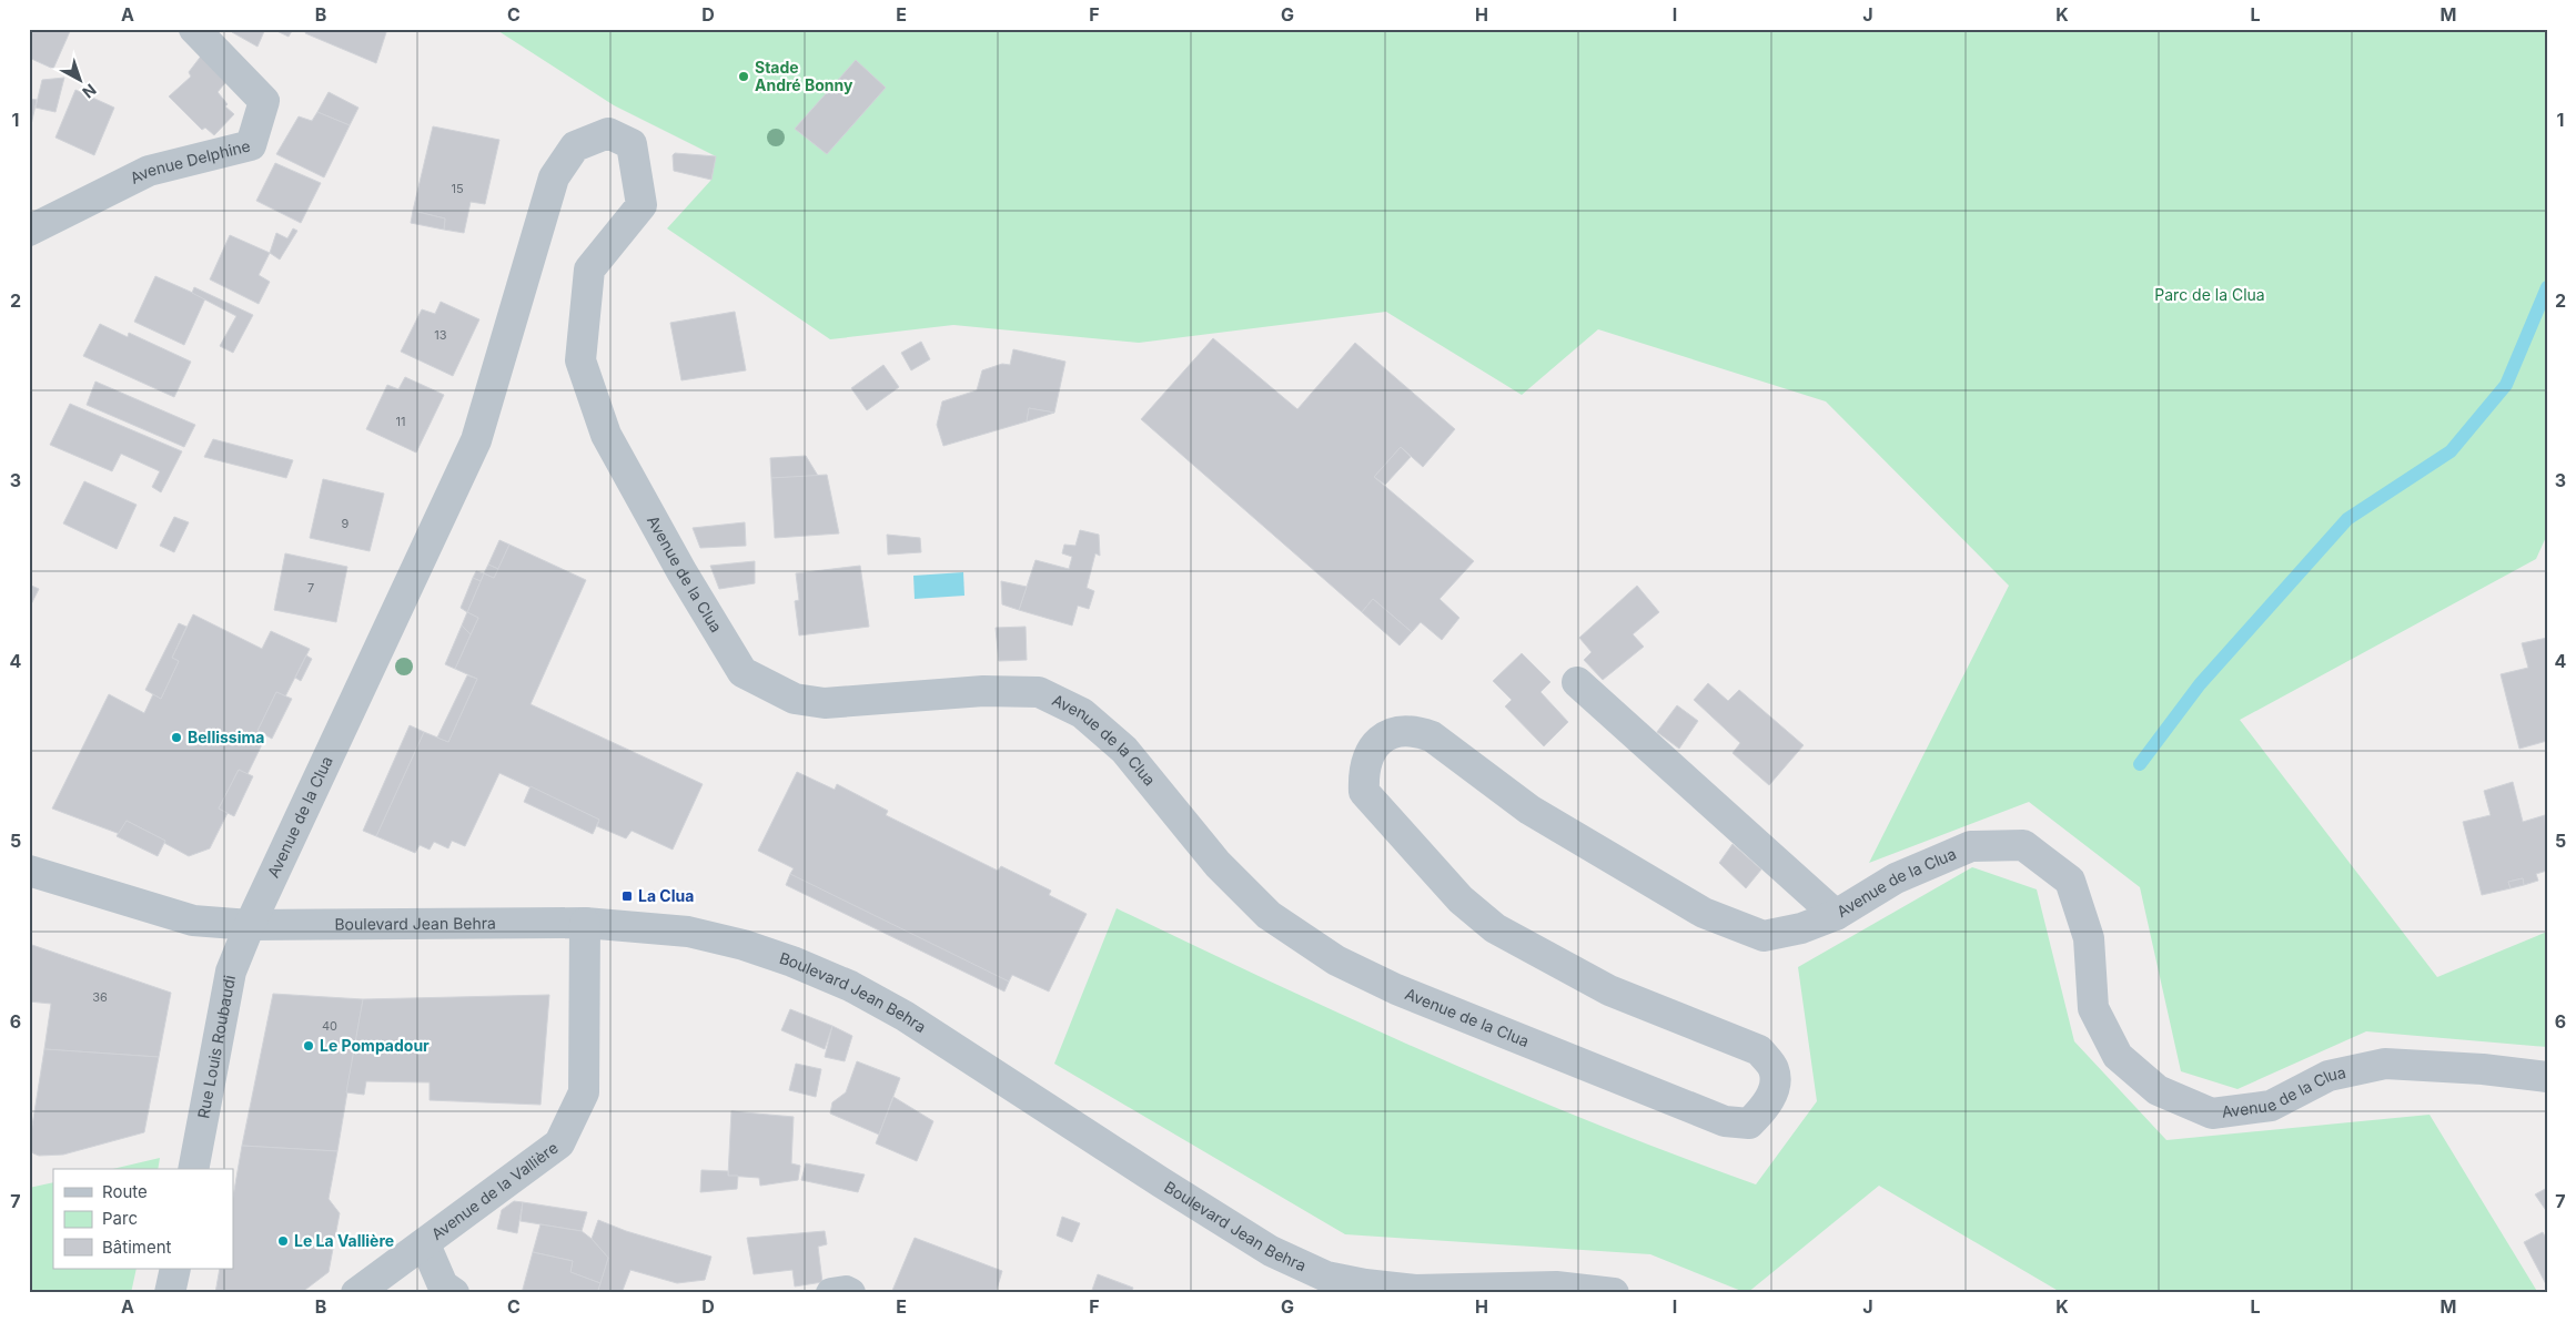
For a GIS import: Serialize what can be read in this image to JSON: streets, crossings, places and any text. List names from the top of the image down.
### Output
{
  "streets": {
    "street": [
      "Avenue Delphine",
      "Avenue de la Clua",
      "Boulevard Jean Behra",
      "Rue Louis Roubaudi",
      "Avenue de la Vallière"
    ]
  },
  "crossings": [
    ["Avenue de la Clua", "Boulevard Jean Behra"],
    ["Avenue de la Clua", "Rue Louis Roubaudi"],
    ["Boulevard Jean Behra", "Rue Louis Roubaudi"],
    ["Boulevard Jean Behra", "Avenue de la Vallière"]
  ],
  "parks": ["Parc de la Clua"],
  "places": {
    "other": [
      "Stade André Bonny",
      "Bellissima",
      "Le Pompadour",
      "Le La Vallière"
    ],
    "transit": ["La Clua"]
  },
  "house_numbers": [
    "15",
    "13",
    "11",
    "9",
    "7",
    "36",
    "40"
  ],
  "legend": ["Route", "Parc", "Bâtiment"],
  "north": "bottom right",
  "grid": {
    "columns": [
      "A",
      "B",
      "C",
      "D",
      "E",
      "F",
      "G",
      "H",
      "I",
      "J",
      "K",
      "L",
      "M"
    ],
    "rows": [
      "1",
      "2",
      "3",
      "4",
      "5",
      "6",
      "7"
    ]
  }
}
